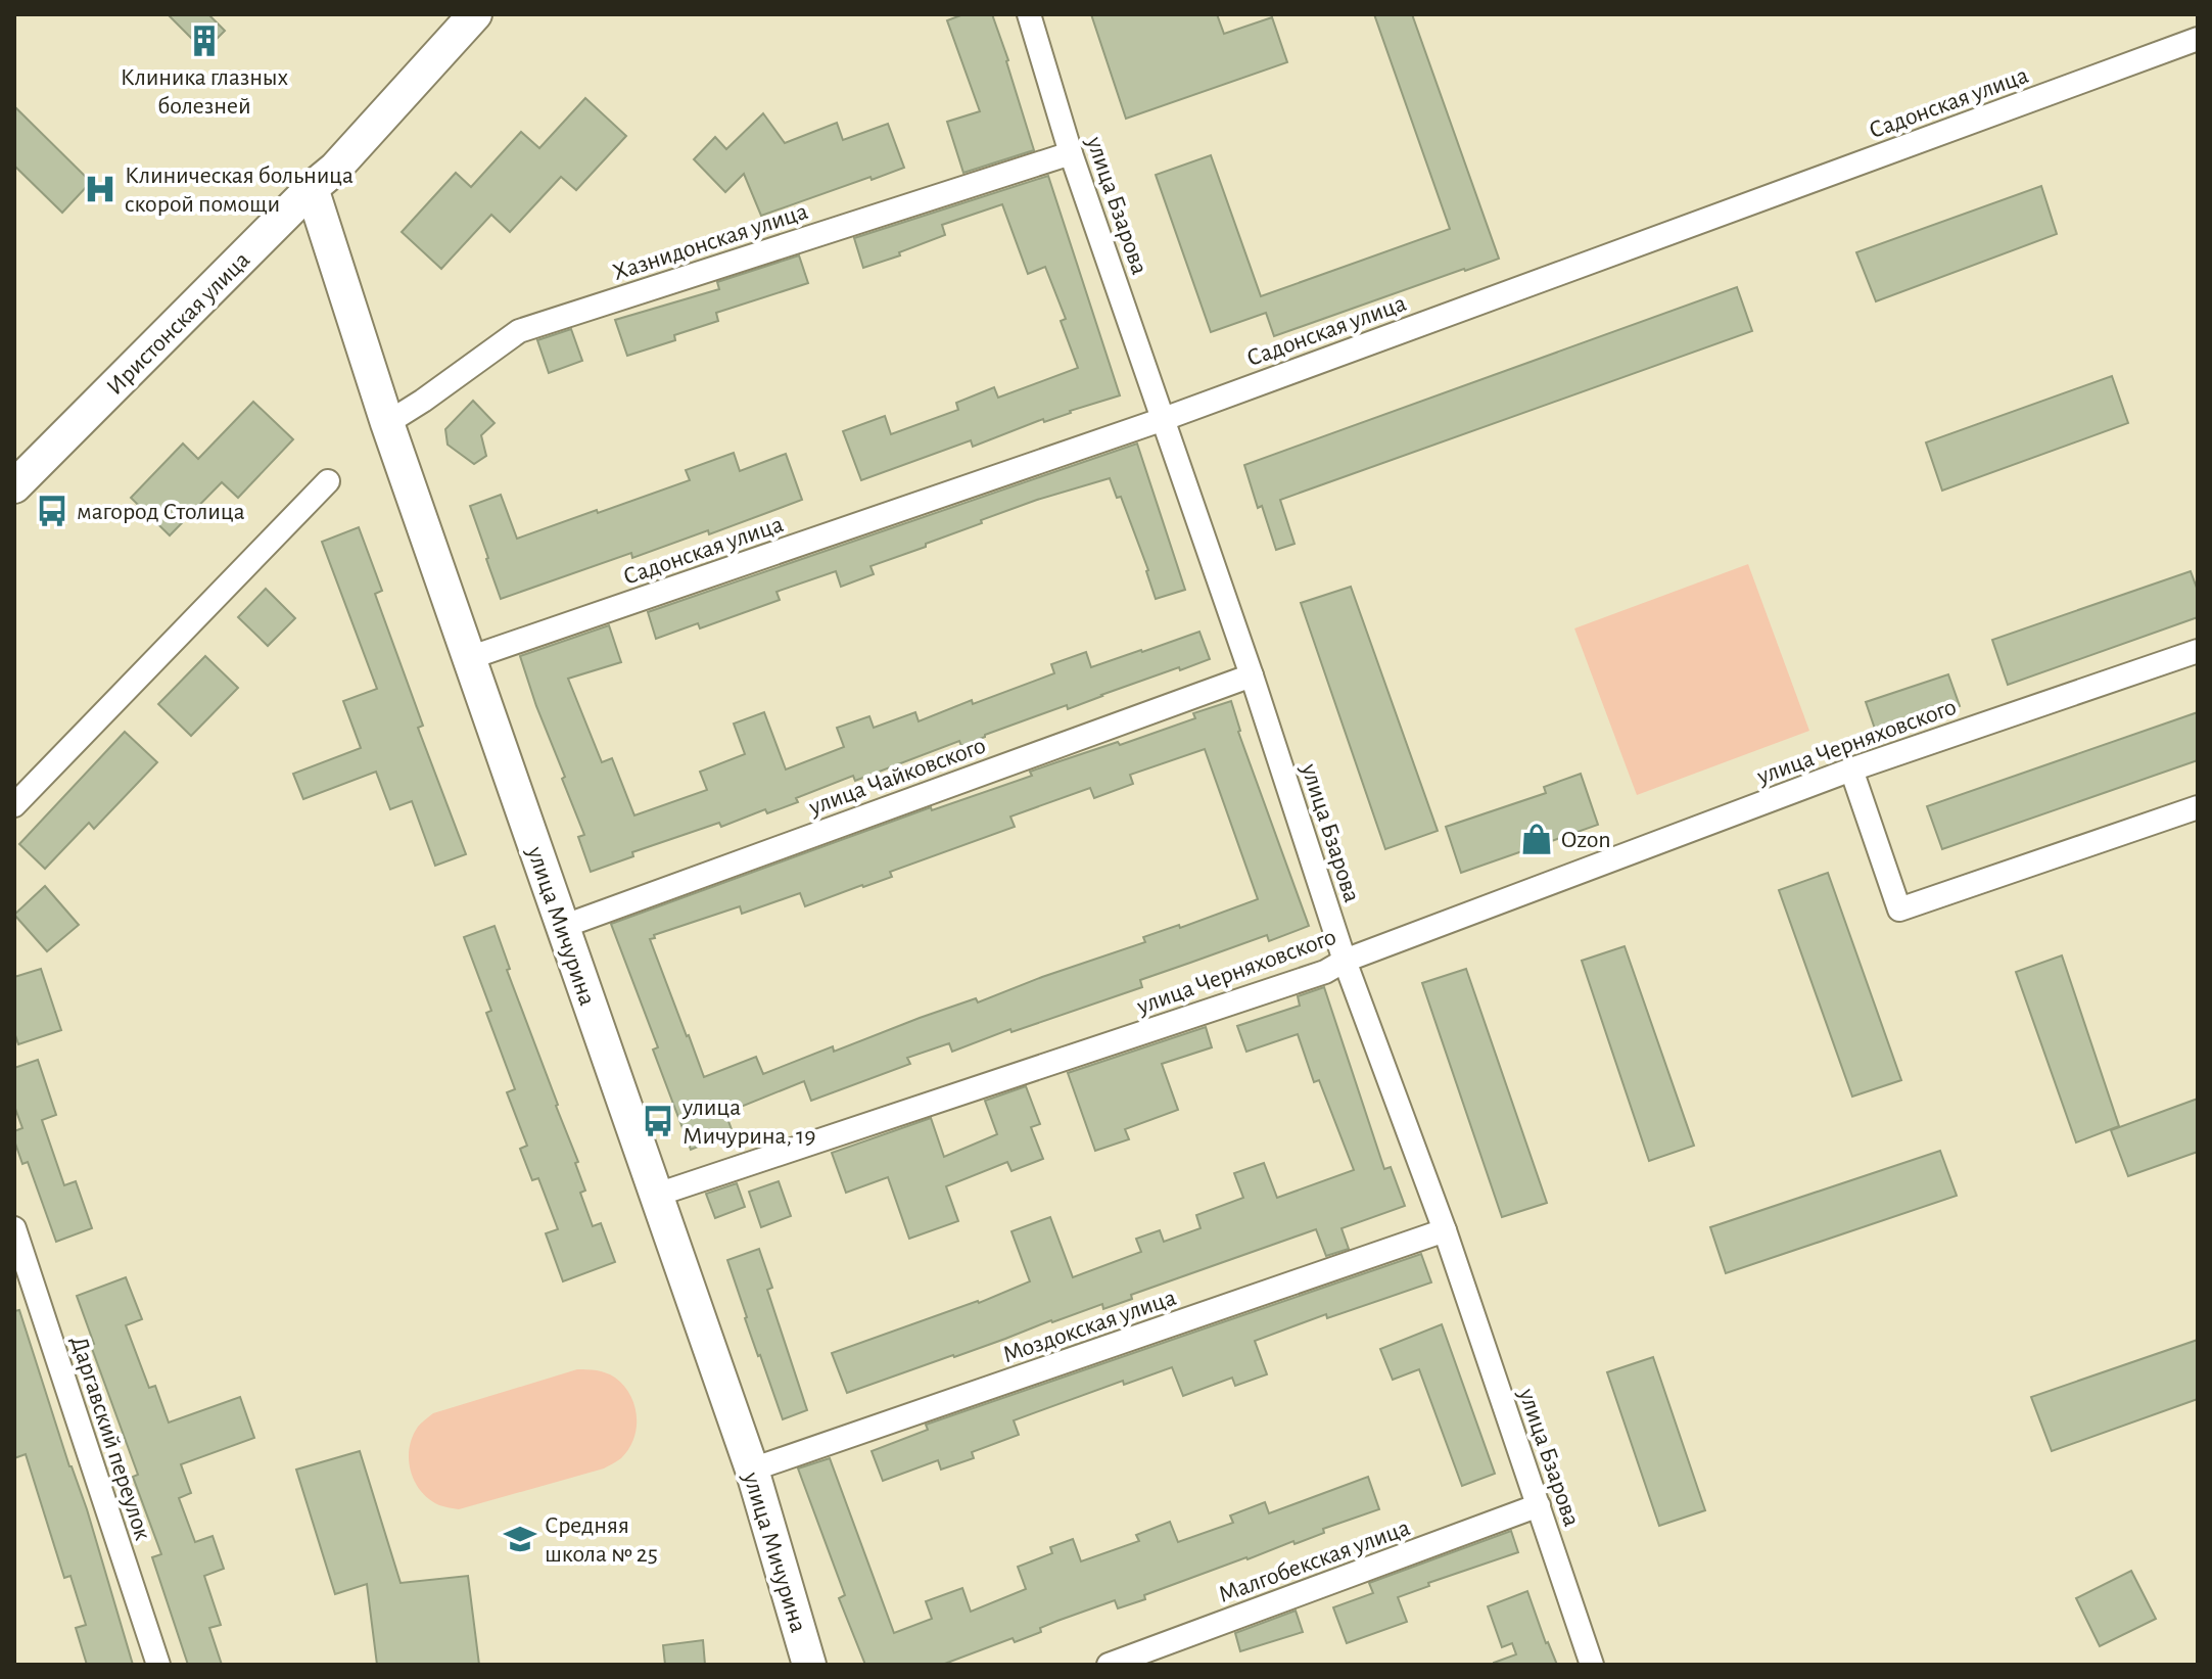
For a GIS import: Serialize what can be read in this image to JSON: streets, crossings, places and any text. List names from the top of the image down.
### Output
{
  "streets": {
    "street": [
      "Садонская улица",
      "улица Бзарова",
      "Хазнидонская улица",
      "Иристонская улица",
      "улица Черняховского",
      "улица Чайковского",
      "улица Мичурина",
      "Моздокская улица",
      "Даргавский переулок",
      "Малгобекская улица"
    ]
  },
  "crossings": [
    ["Садонская улица", "улица Бзарова"],
    ["Садонская улица", "улица Мичурина"],
    ["улица Бзарова", "Хазнидонская улица"],
    ["улица Бзарова", "улица Черняховского"],
    ["улица Бзарова", "улица Чайковского"],
    ["улица Бзарова", "Моздокская улица"],
    ["улица Бзарова", "Малгобекская улица"],
    ["Хазнидонская улица", "улица Мичурина"],
    ["Иристонская улица", "улица Мичурина"],
    ["улица Черняховского", "улица Мичурина"],
    ["улица Чайковского", "улица Мичурина"],
    ["улица Мичурина", "Моздокская улица"]
  ],
  "places": {
    "building": ["Клиника глазных болезней"],
    "hospital": ["Клиническая больница скорой помощи"],
    "bus stop": ["магород Столица", "улица Мичурина, 19"],
    "shop": ["Ozon"],
    "school or university": ["Средняя школа № 25"]
  }
}
